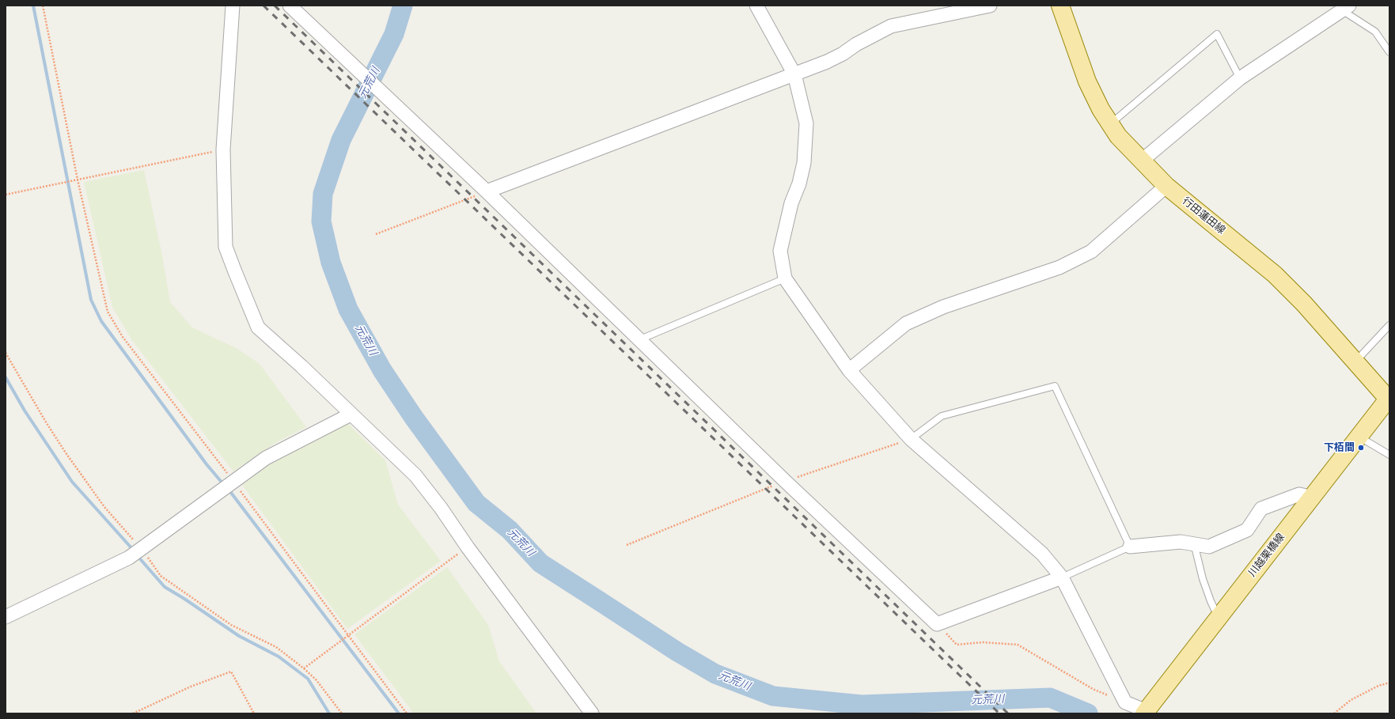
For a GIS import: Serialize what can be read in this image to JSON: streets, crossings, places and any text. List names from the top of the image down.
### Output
{
  "streets": {
    "main road": ["行田蓮田線", "川越栗橋線"]
  },
  "crossings": [
    ["行田蓮田線", "川越栗橋線"]
  ],
  "water": ["元荒川"],
  "places": ["下栢間"]
}
